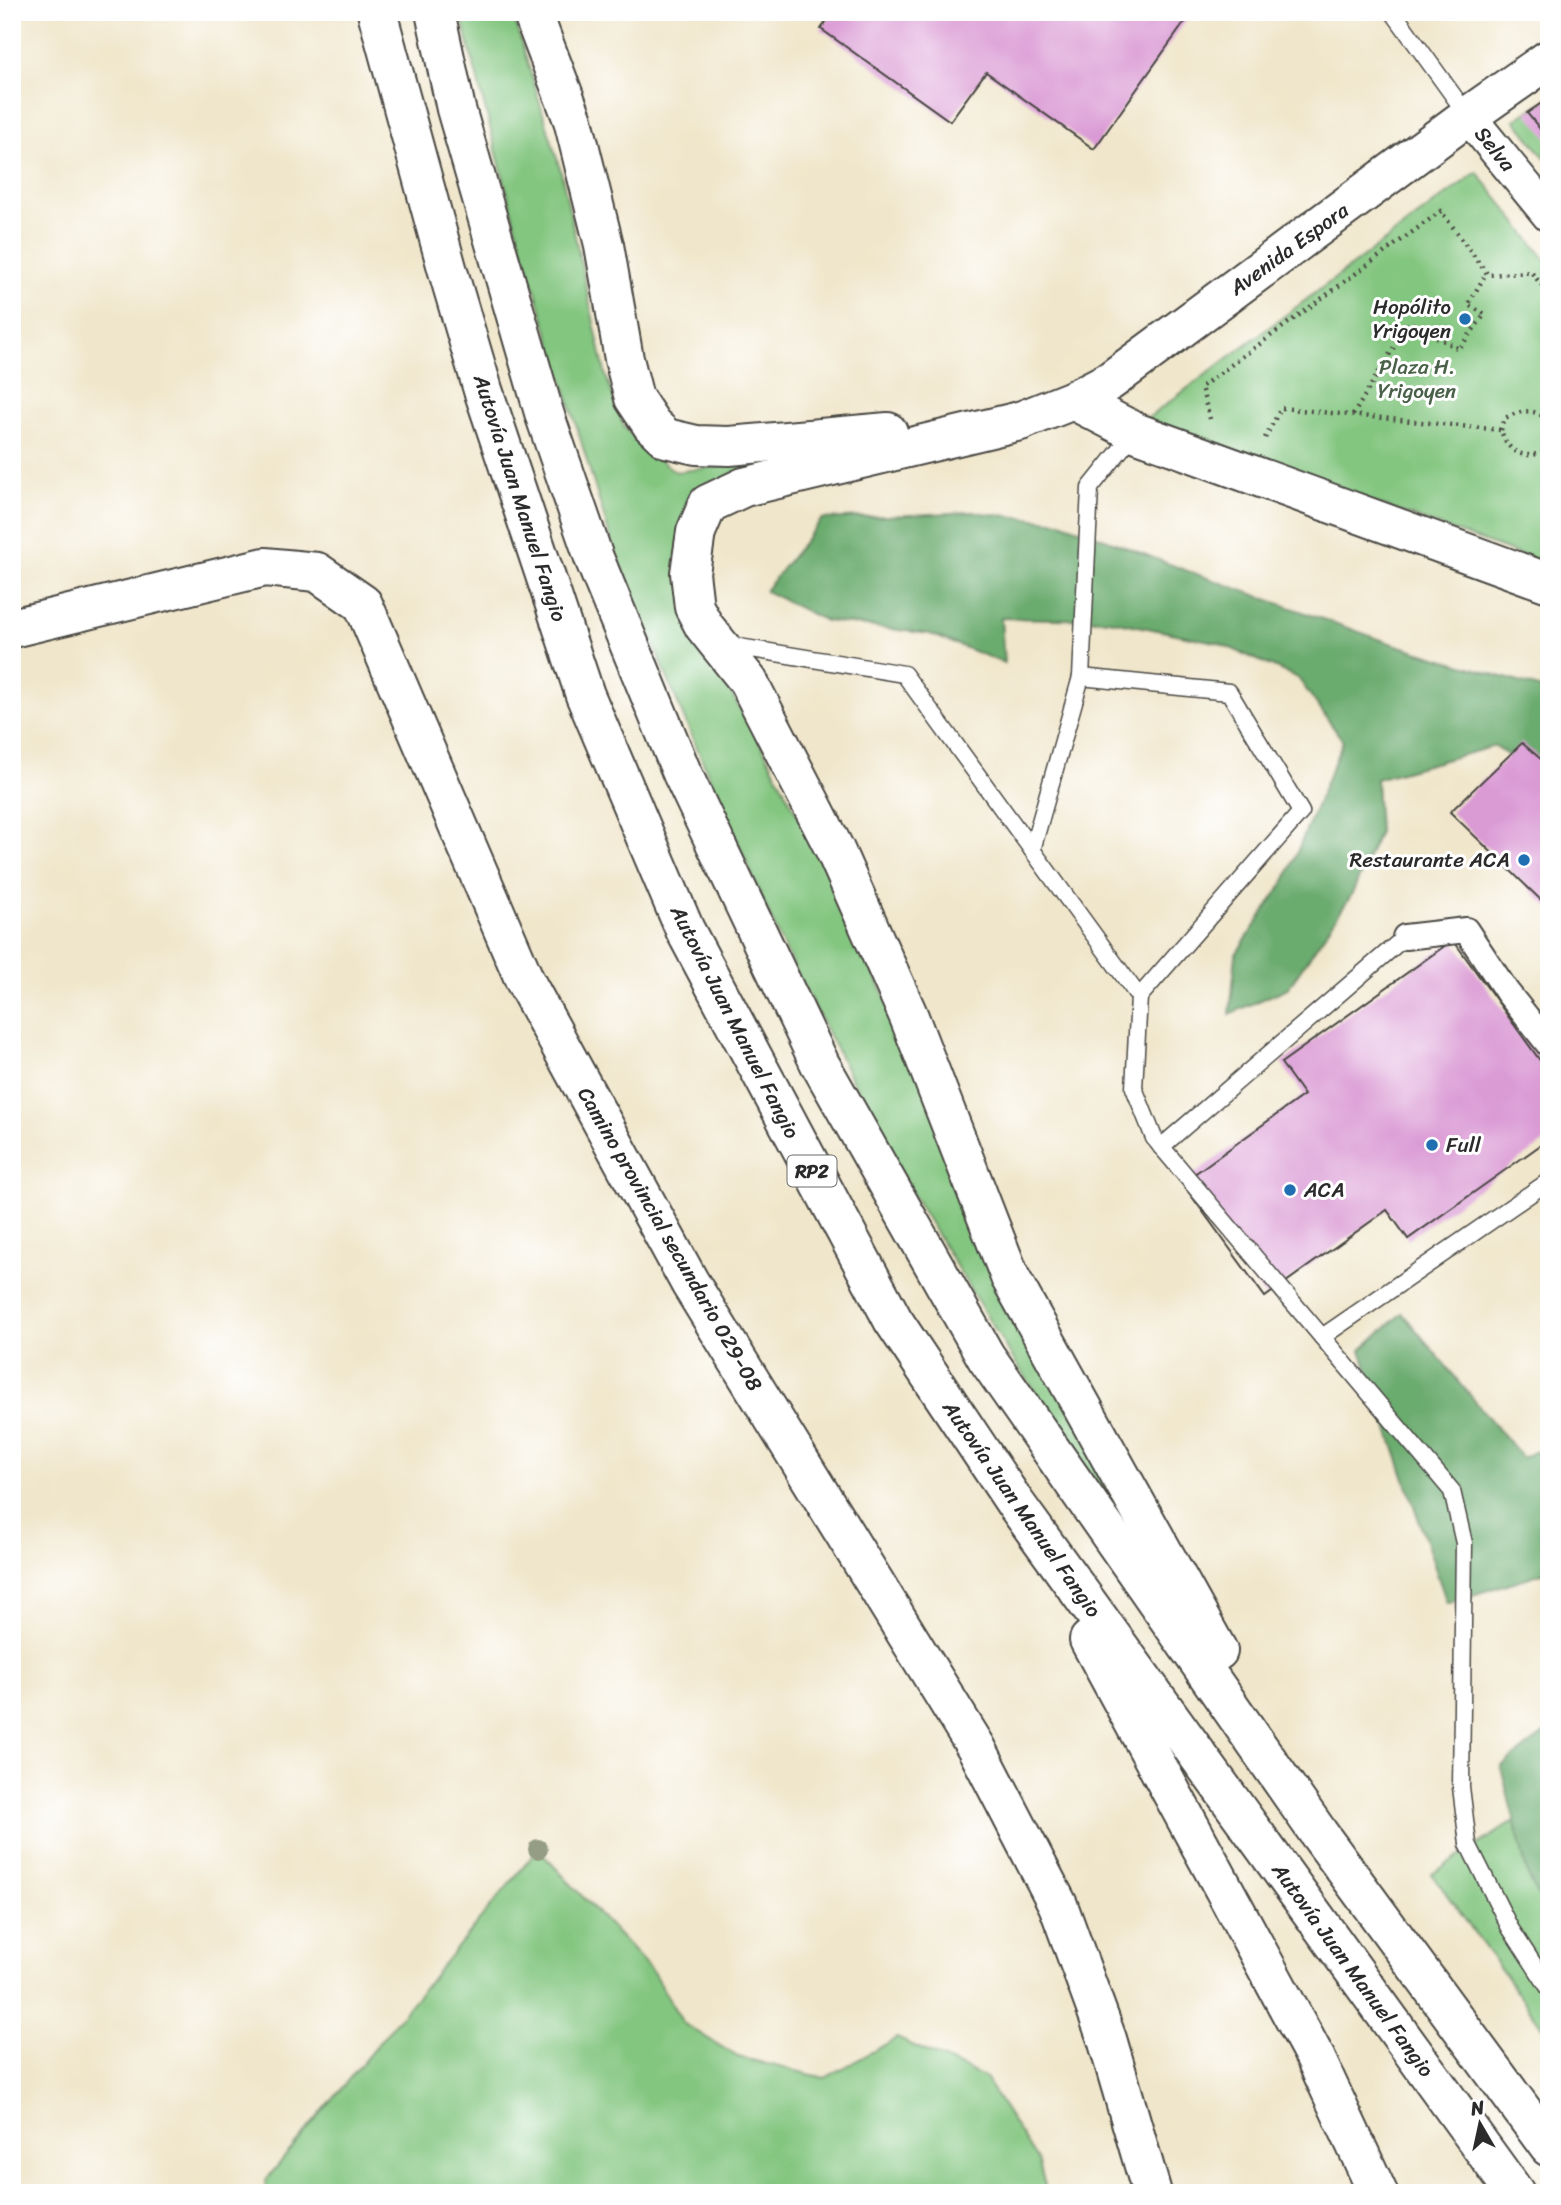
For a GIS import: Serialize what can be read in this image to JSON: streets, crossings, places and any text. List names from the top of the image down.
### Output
{
  "streets": {
    "main road": [
      "Avenida Espora",
      "Autovía Juan Manuel Fangio",
      "RP2",
      "Camino provincial secundario 029-08"
    ],
    "street": ["Selva"]
  },
  "crossings": [
    ["Selva", "Avenida Espora"]
  ],
  "parks": ["Plaza H. Yrigoyen"],
  "places": [
    "Hopólito Yrigoyen",
    "Restaurante ACA",
    "Full",
    "ACA"
  ],
  "north": "top"
}
